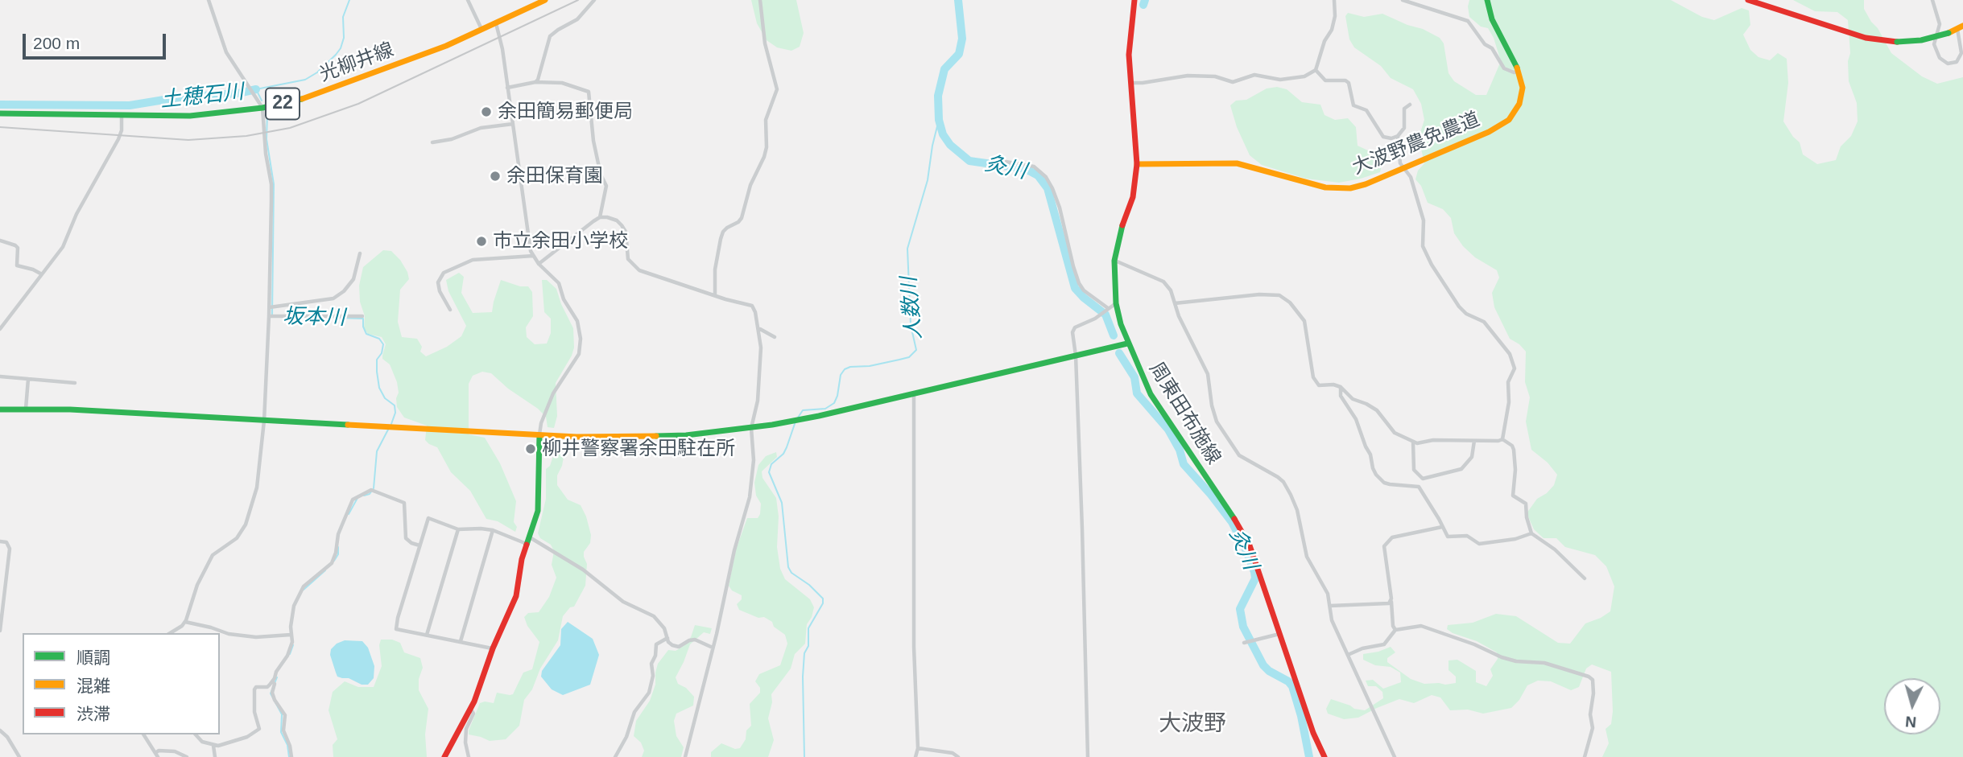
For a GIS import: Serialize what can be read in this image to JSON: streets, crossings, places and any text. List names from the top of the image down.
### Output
{
  "streets": {
    "street": [
      "光柳井線",
      "22",
      "大波野農免農道",
      "周東田布施線"
    ]
  },
  "crossings": [
    ["大波野農免農道", "周東田布施線"]
  ],
  "districts": ["大波野"],
  "water": [
    "土穂石川",
    "灸川",
    "人数川",
    "坂本川"
  ],
  "places": [
    "余田簡易郵便局",
    "余田保育園",
    "市立余田小学校",
    "柳井警察署余田駐在所"
  ],
  "legend": ["順調", "混雑", "渋滞"],
  "scale_bar": "200 m",
  "north": "bottom"
}
